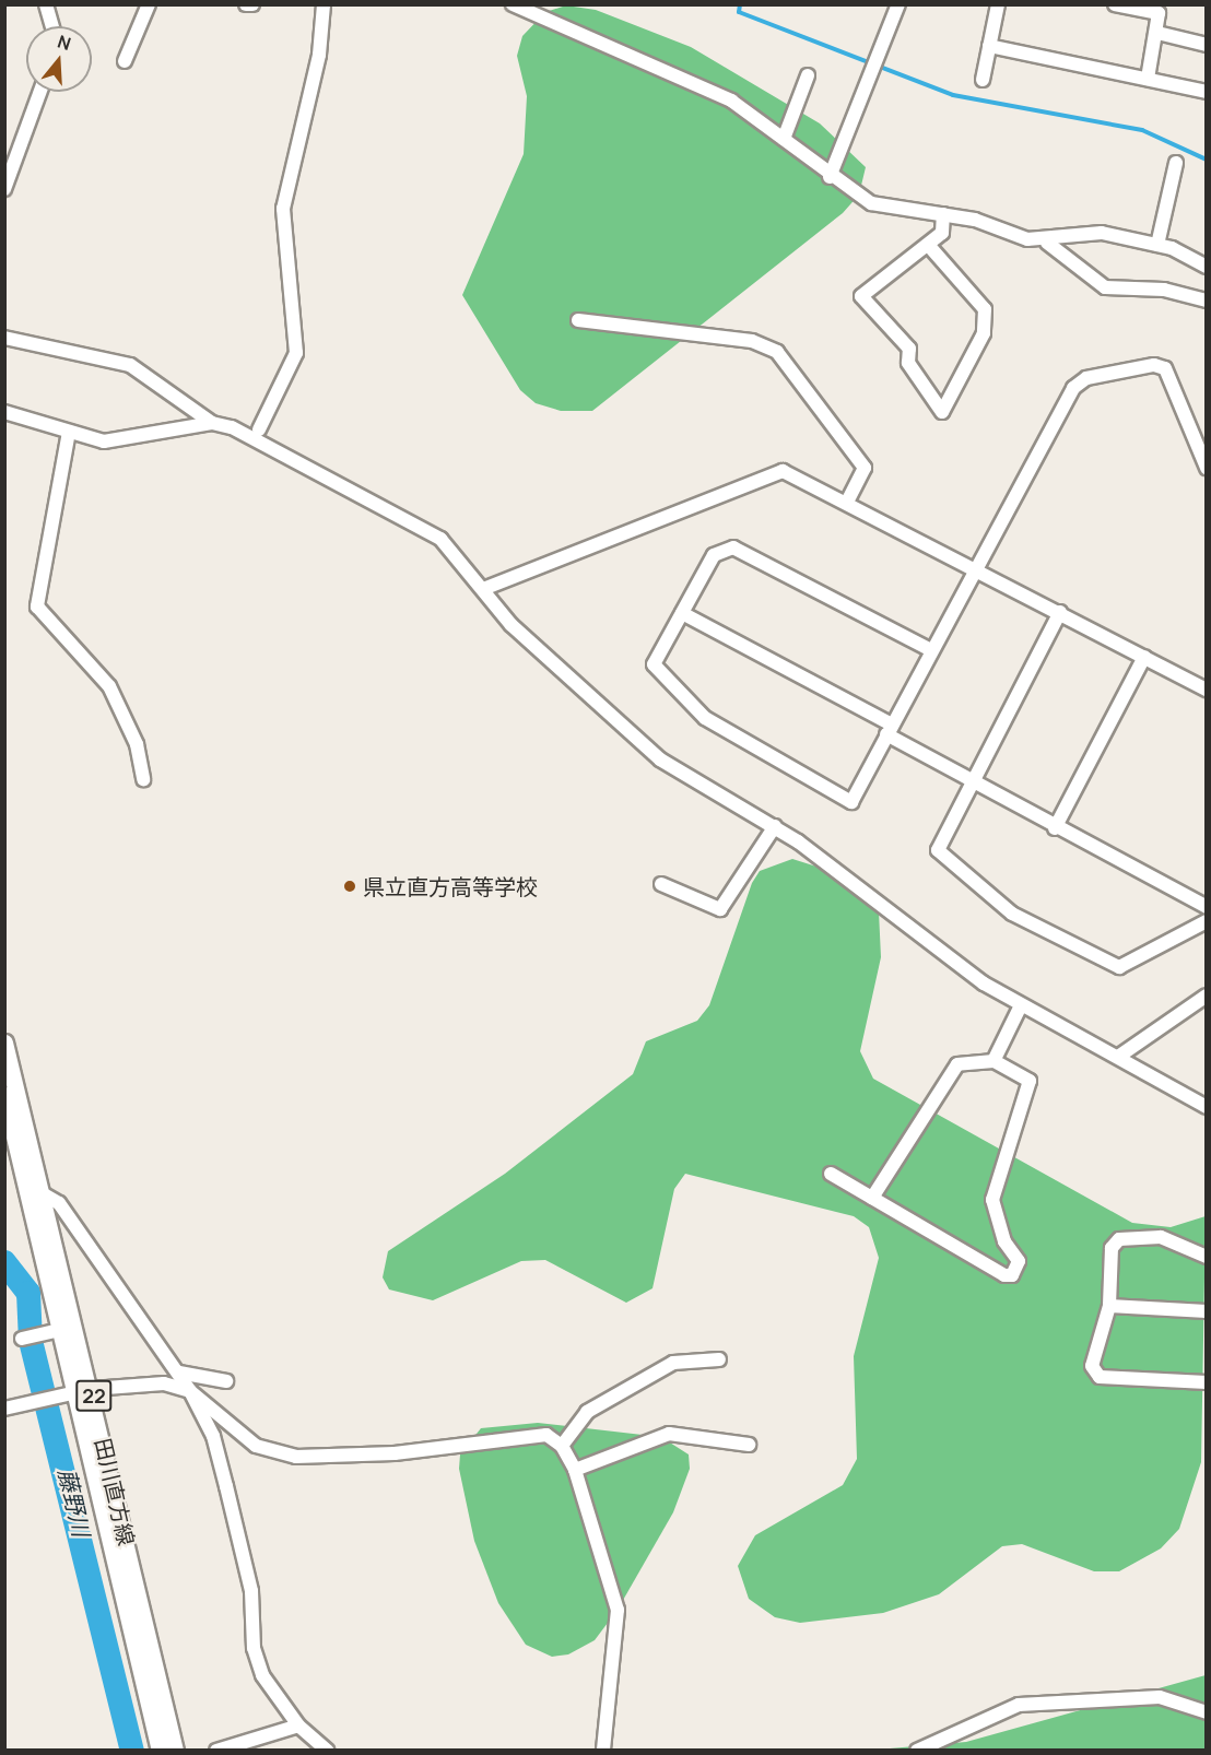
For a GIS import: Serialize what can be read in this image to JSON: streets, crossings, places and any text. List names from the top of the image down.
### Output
{
  "streets": {
    "main road": ["22", "田川直方線"]
  },
  "water": ["藤野川"],
  "places": ["県立直方高等学校"],
  "north": "top"
}
